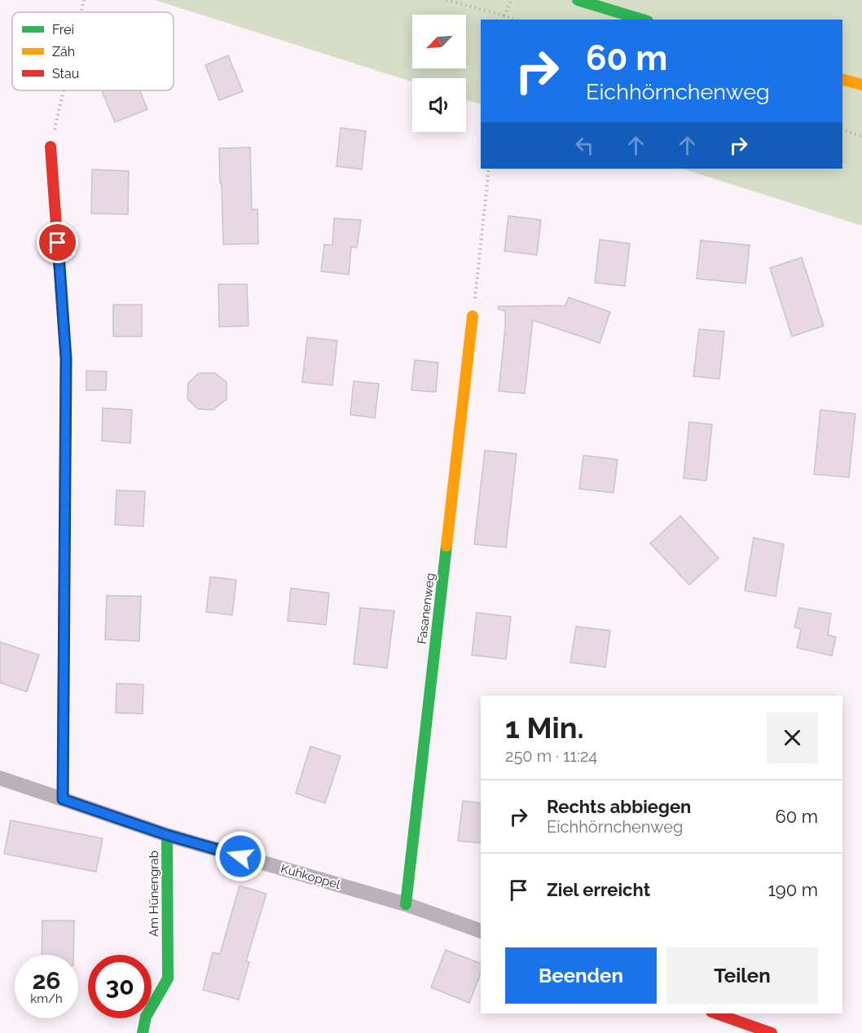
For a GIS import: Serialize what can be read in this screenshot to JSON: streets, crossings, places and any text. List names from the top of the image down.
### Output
{
  "streets": {
    "street": ["Fasanenweg", "Kuhkoppel", "Am Hünengrab"]
  },
  "crossings": [
    ["Fasanenweg", "Kuhkoppel"],
    ["Kuhkoppel", "Am Hünengrab"]
  ],
  "legend": ["Frei", "Zäh", "Stau"],
  "north": "bottom left",
  "page": {
    "turn": ["60 m", "Eichhörnchenweg"],
    "heading": ["1 Min.", "250 m · 11:24"],
    "list": [
      {
        "name": "Rechts abbiegen",
        "note": "Eichhörnchenweg",
        "value": "60 m"
      },
      {
        "name": "Ziel erreicht",
        "value": "190 m"
      }
    ],
    "buttons": ["Beenden", "Teilen"],
    "speed": "26 km/h",
    "limit": "30"
  }
}
